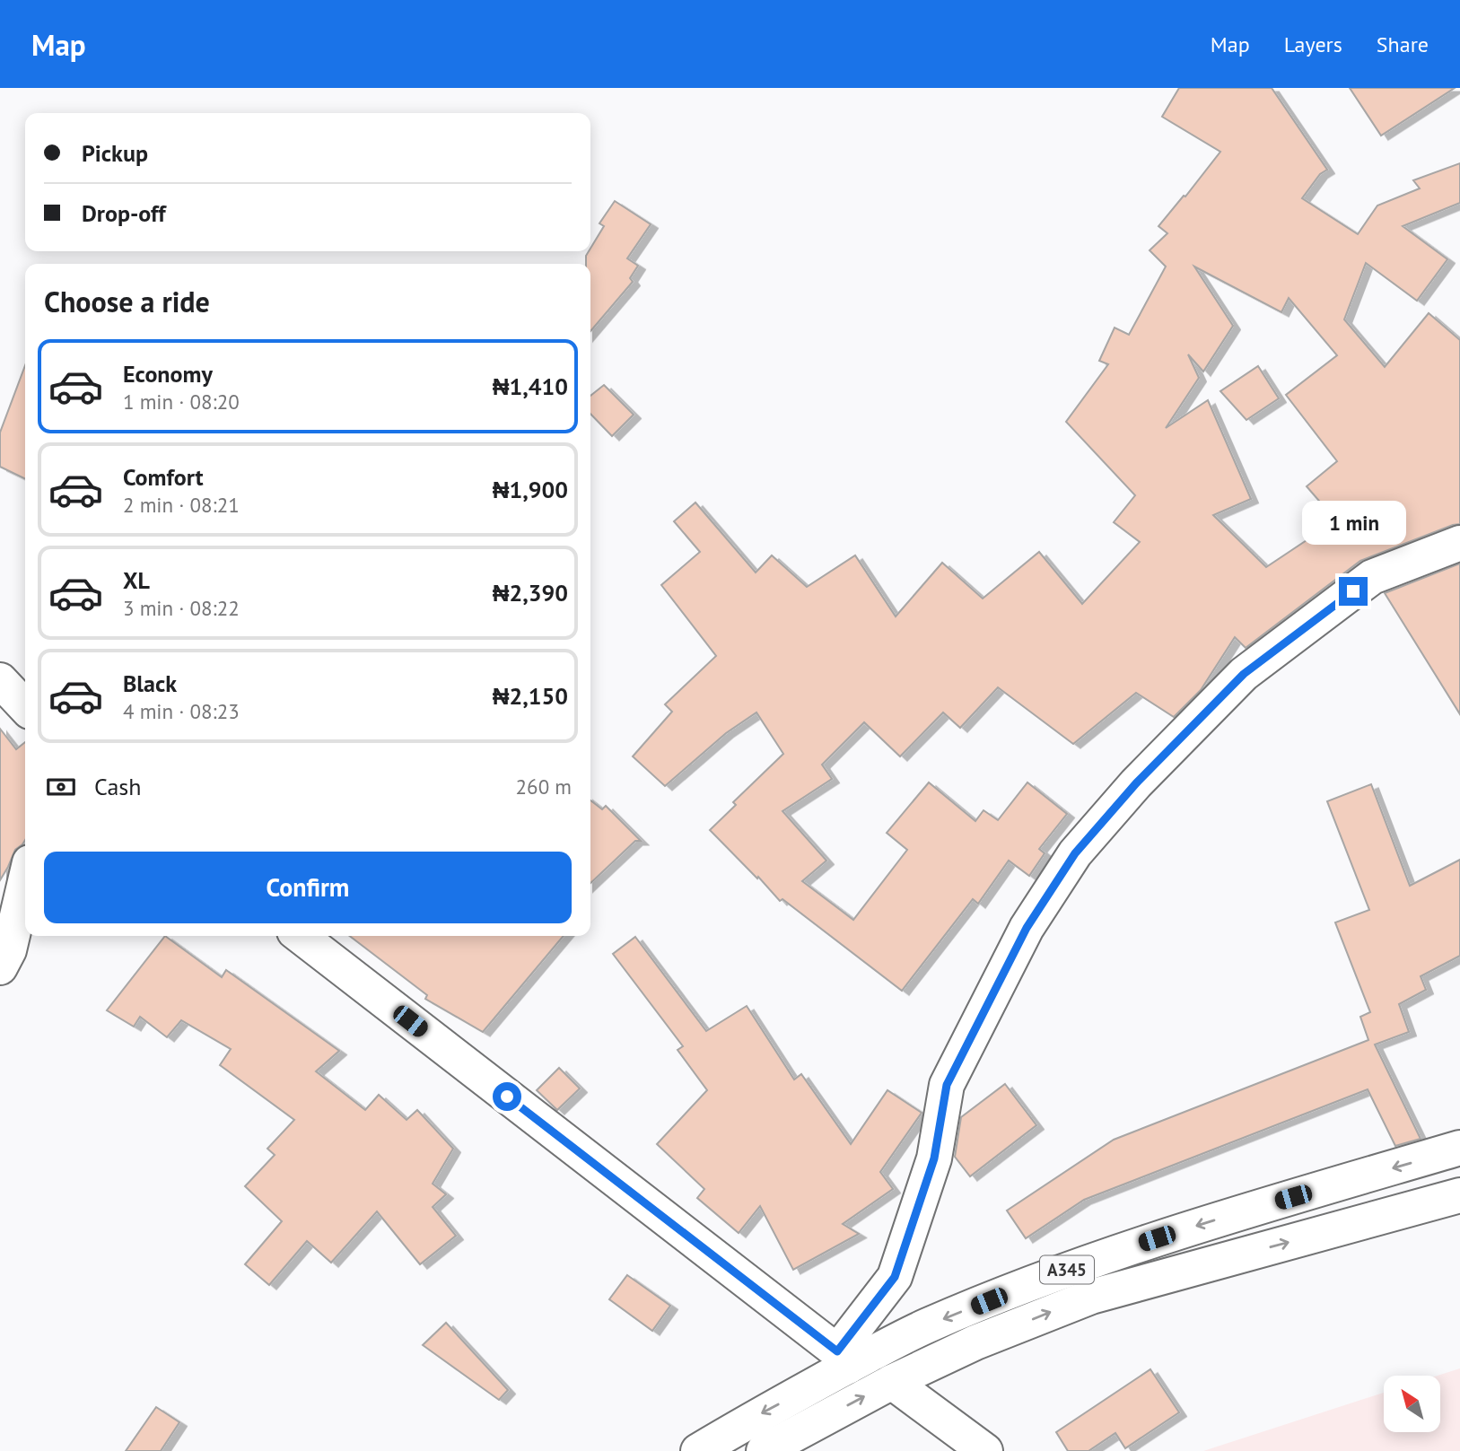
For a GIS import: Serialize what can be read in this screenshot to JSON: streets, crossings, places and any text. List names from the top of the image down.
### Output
{
  "streets": {
    "main road": ["A345"]
  },
  "north": "top left",
  "page": {
    "header": "Map",
    "nav": ["Map", "Layers", "Share"],
    "banner": ["Pickup", "Drop-off"],
    "heading": "Choose a ride",
    "list": [
      {
        "name": "Economy",
        "note": "1 min · 08:20",
        "value": "₦1,410"
      },
      {
        "name": "Comfort",
        "note": "2 min · 08:21",
        "value": "₦1,900"
      },
      {
        "name": "XL",
        "note": "3 min · 08:22",
        "value": "₦2,390"
      },
      {
        "name": "Black",
        "note": "4 min · 08:23",
        "value": "₦2,150"
      }
    ],
    "bubble": "1 min",
    "pay": ["Cash", "260 m"],
    "buttons": "Confirm"
  }
}
